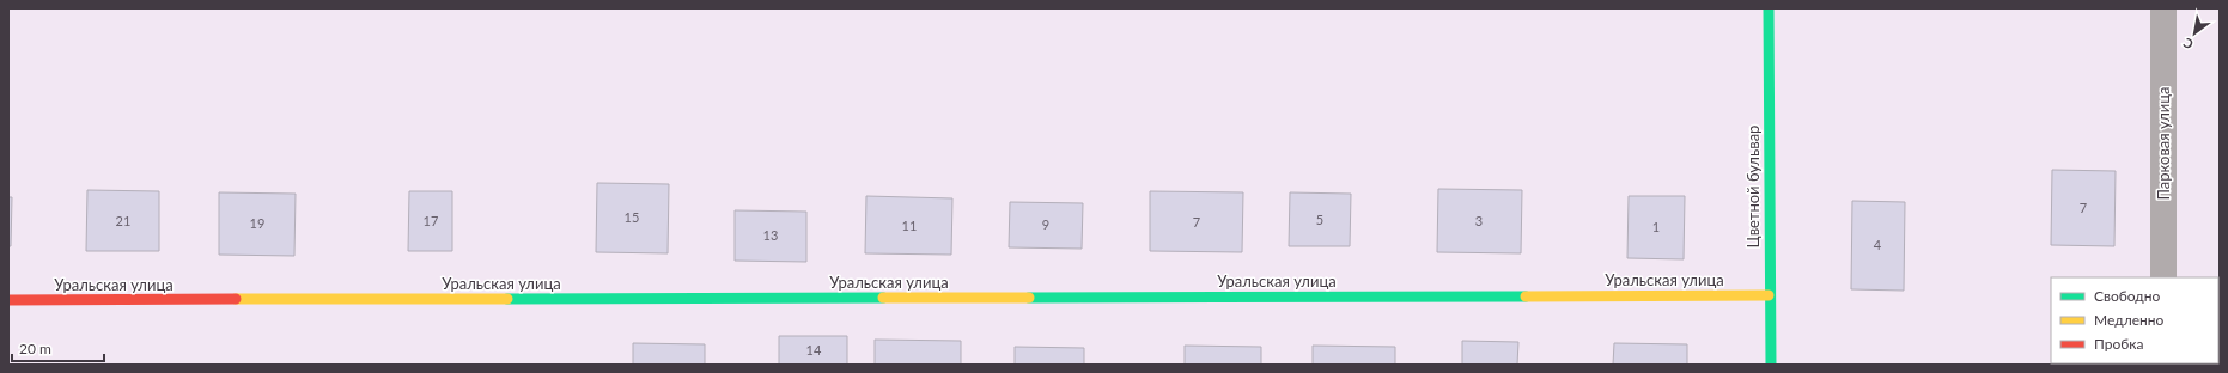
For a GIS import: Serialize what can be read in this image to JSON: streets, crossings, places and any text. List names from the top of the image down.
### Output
{
  "streets": {
    "street": ["Парковая улица", "Цветной бульвар", "Уральская улица"]
  },
  "crossings": [
    ["Цветной бульвар", "Уральская улица"]
  ],
  "house_numbers": [
    "7",
    "15",
    "5",
    "21",
    "17",
    "3",
    "7",
    "19",
    "9",
    "11",
    "1",
    "13",
    "4",
    "14"
  ],
  "legend": ["Свободно", "Медленно", "Пробка"],
  "scale_bar": "20 m",
  "north": "bottom left"
}
